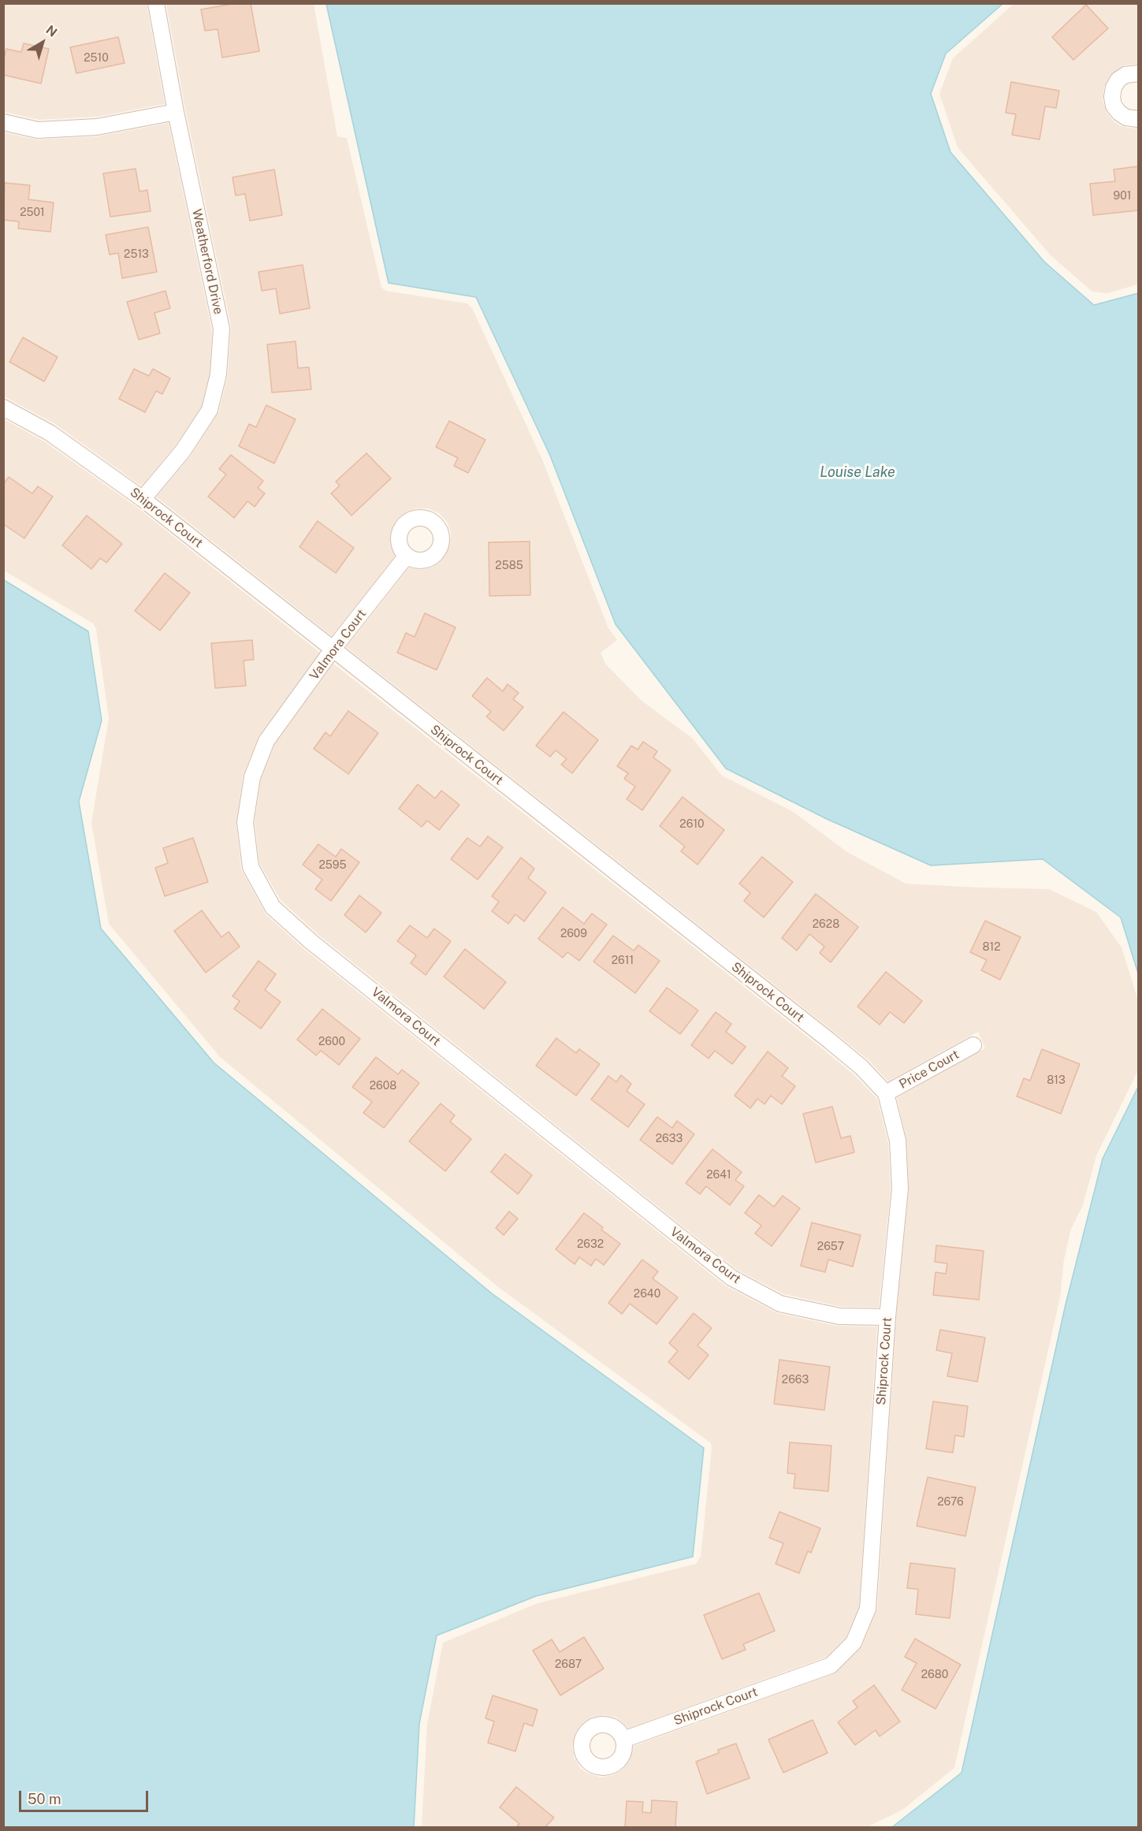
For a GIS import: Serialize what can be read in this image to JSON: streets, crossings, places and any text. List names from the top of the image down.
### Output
{
  "streets": {
    "street": [
      "Weatherford Drive",
      "Shiprock Court",
      "Valmora Court",
      "Price Court"
    ]
  },
  "crossings": [
    ["Weatherford Drive", "Shiprock Court"],
    ["Shiprock Court", "Valmora Court"],
    ["Shiprock Court", "Price Court"]
  ],
  "water": ["Louise Lake"],
  "house_numbers": [
    "2510",
    "901",
    "2501",
    "2513",
    "2585",
    "2610",
    "2595",
    "2628",
    "2609",
    "812",
    "2611",
    "2600",
    "813",
    "2608",
    "2633",
    "2641",
    "2632",
    "2657",
    "2640",
    "2663",
    "2676",
    "2687",
    "2680"
  ],
  "scale_bar": "50 m",
  "north": "top right"
}
